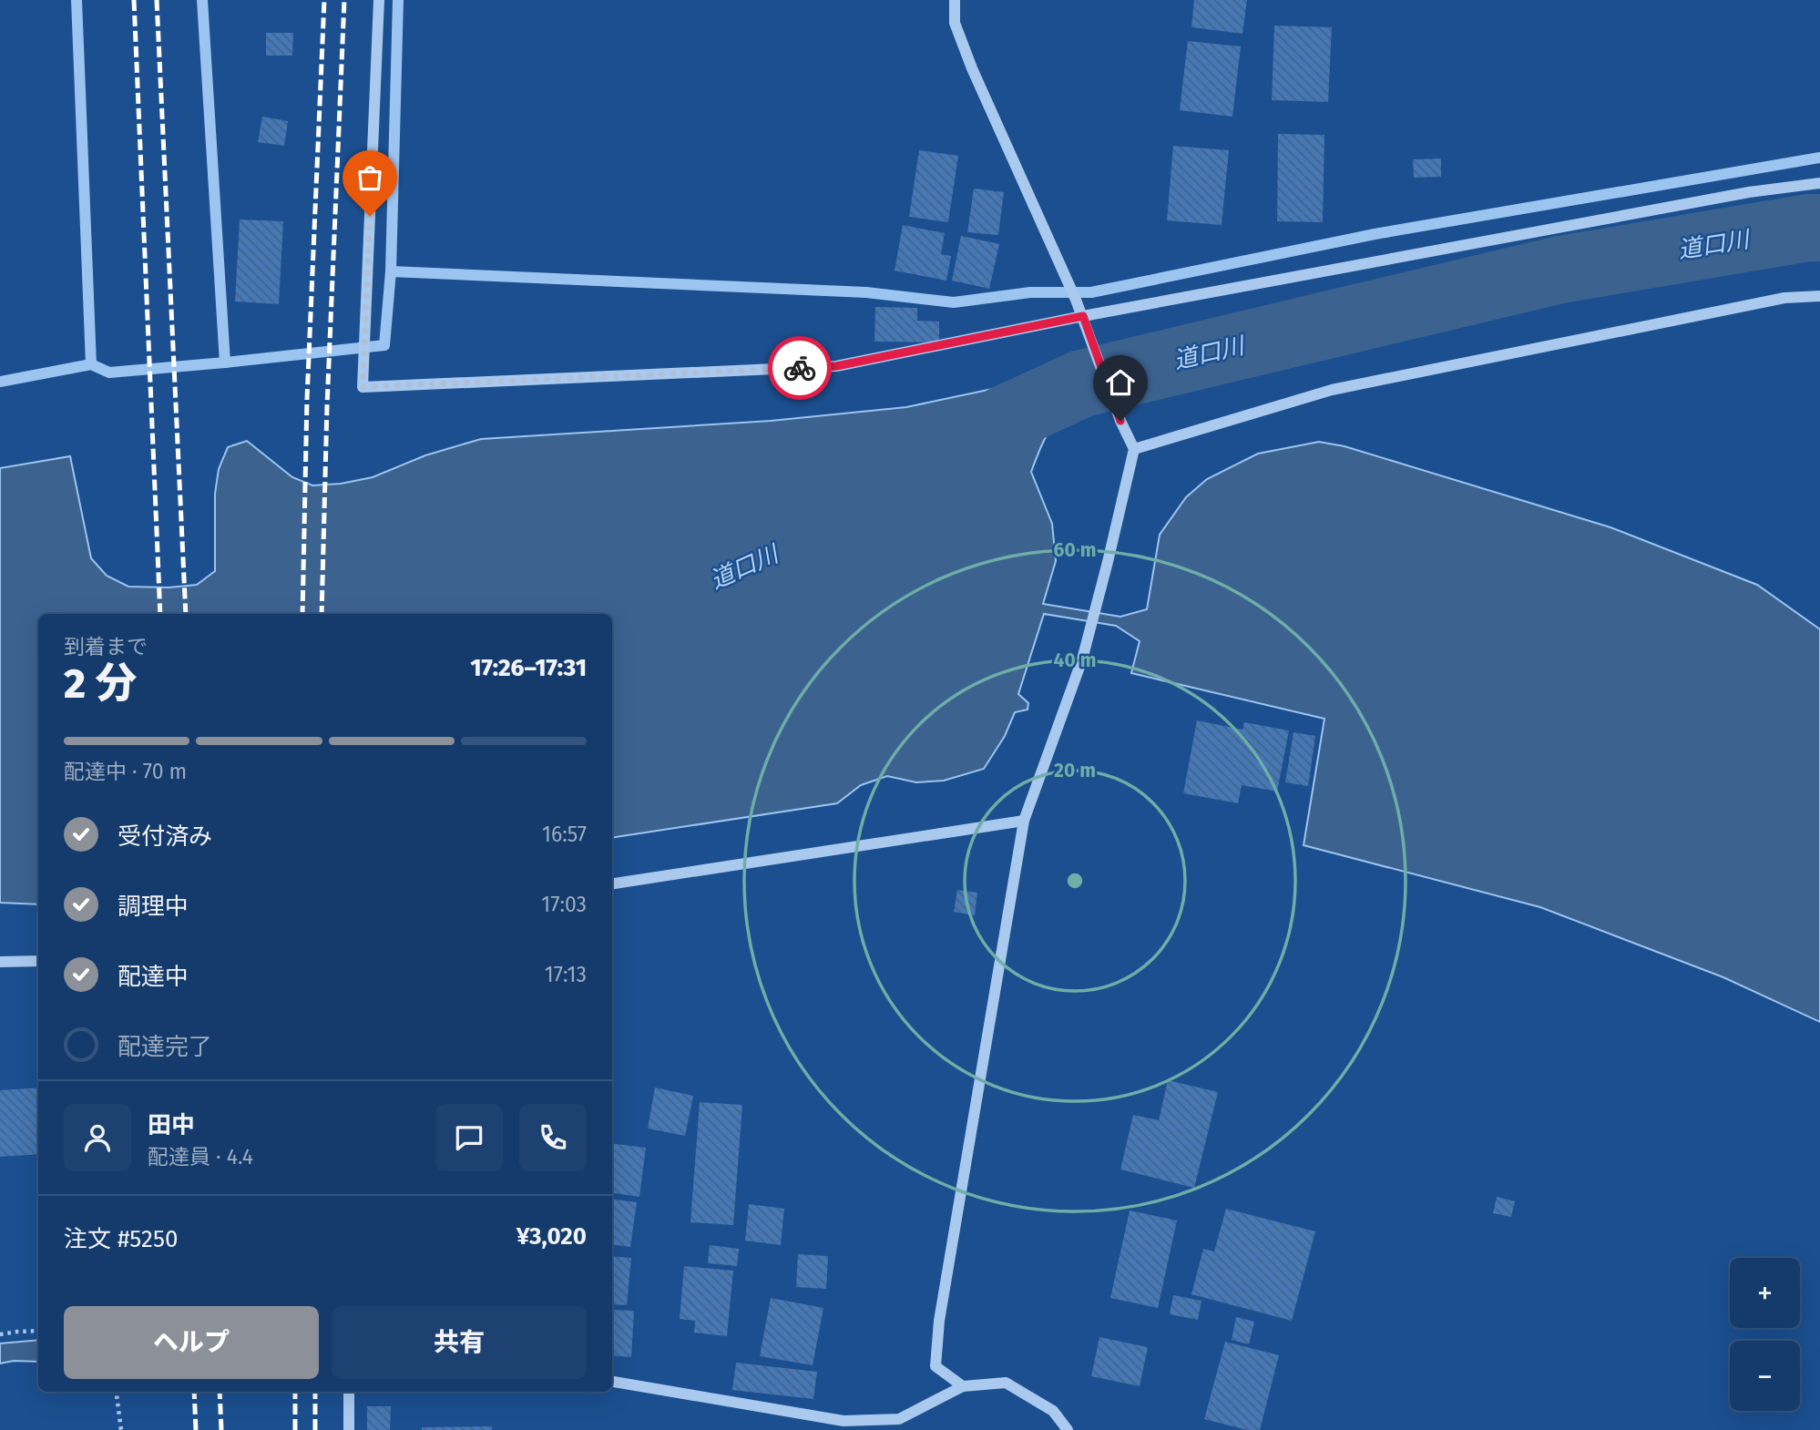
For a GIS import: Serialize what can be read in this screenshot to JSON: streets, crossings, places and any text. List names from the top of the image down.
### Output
{
  "water": ["道口川"],
  "page": {
    "heading": ["2 分", "到着まで", "17:26–17:31"],
    "panel": [
      "田中",
      "配達員 · 4.4",
      "注文 #5250",
      "¥3,020"
    ],
    "bar": "配達中 · 70 m",
    "list": [
      ["受付済み", "16:57"],
      ["調理中", "17:03"],
      ["配達中", "17:13"],
      "配達完了"
    ],
    "map_buttons": ["+", "−"],
    "buttons": ["ヘルプ", "共有"]
  },
  "rings": ["60 m", "40 m", "20 m"]
}
